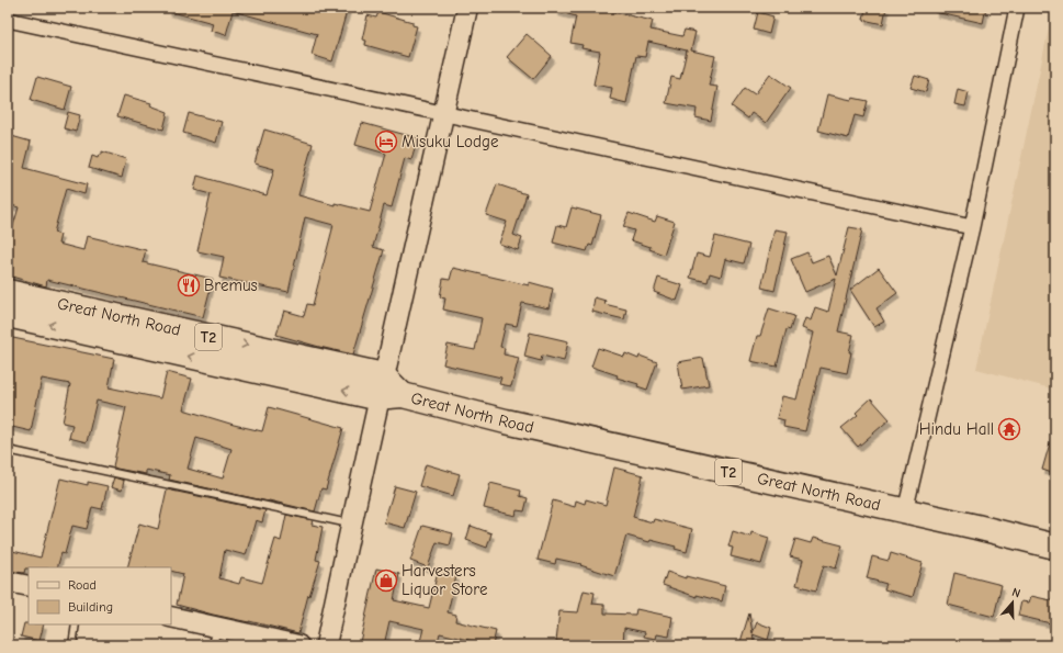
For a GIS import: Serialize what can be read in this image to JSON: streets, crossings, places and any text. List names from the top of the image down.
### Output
{
  "streets": {
    "highway": ["Great North Road", "T2"]
  },
  "places": {
    "hotel": ["Misuku Lodge"],
    "restaurant": ["Bremus"],
    "temple": ["Hindu Hall"],
    "shop": ["Harvesters Liquor Store"]
  },
  "legend": ["Road", "Building"],
  "north": "top"
}
